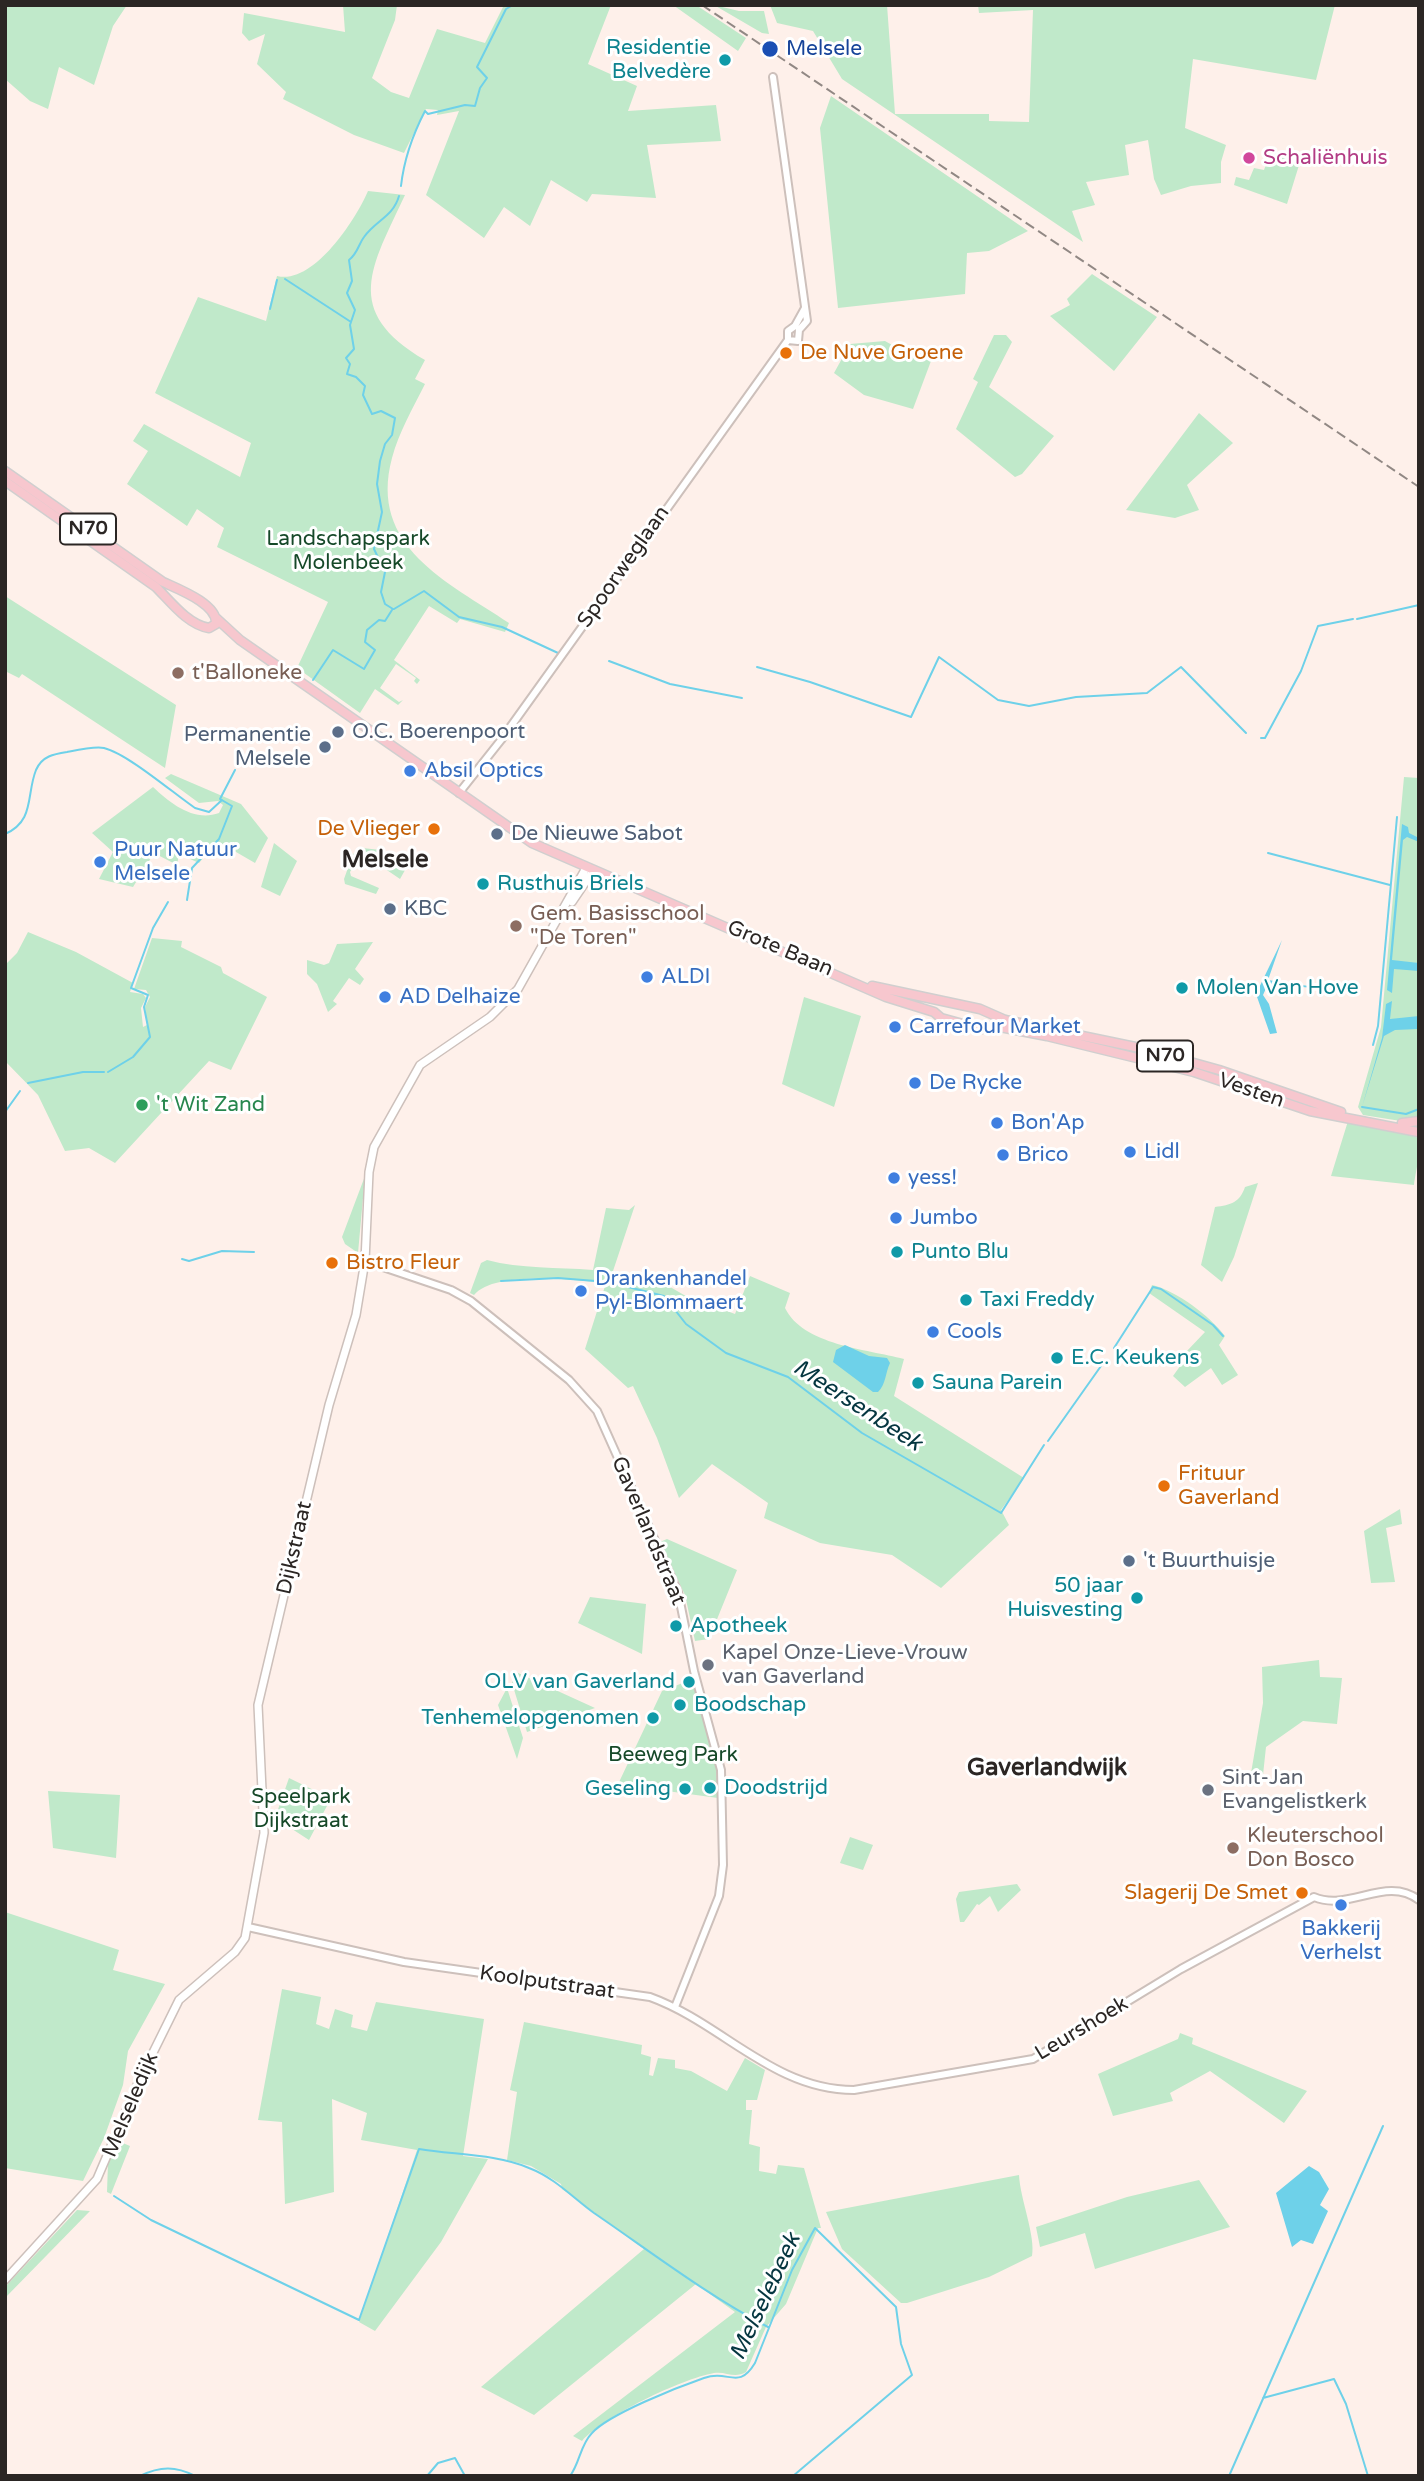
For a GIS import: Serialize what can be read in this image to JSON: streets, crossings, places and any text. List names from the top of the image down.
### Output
{
  "streets": {
    "main road": [
      "N70",
      "Grote Baan",
      "Vesten",
      "Dijkstraat",
      "Melseledijk"
    ],
    "street": [
      "Spoorweglaan",
      "Gaverlandstraat",
      "Koolputstraat",
      "Leurshoek"
    ]
  },
  "crossings": [
    ["N70", "Vesten"],
    ["Spoorweglaan", "Grote Baan"],
    ["Grote Baan", "Vesten"],
    ["Grote Baan", "Dijkstraat"],
    ["Gaverlandstraat", "Dijkstraat"],
    ["Gaverlandstraat", "Koolputstraat"],
    ["Dijkstraat", "Koolputstraat"],
    ["Dijkstraat", "Melseledijk"],
    ["Koolputstraat", "Leurshoek"],
    ["Koolputstraat", "Melseledijk"]
  ],
  "districts": ["Melsele", "Gaverlandwijk"],
  "water": ["Meersenbeek", "Melselebeek"],
  "parks": ["Landschapspark Molenbeek", "Beeweg Park", "Speelpark Dijkstraat"],
  "places": [
    "Melsele",
    "Residentie Belvedère",
    "Schaliënhuis",
    "De Nuve Groene",
    "t'Balloneke",
    "O.C. Boerenpoort",
    "Permanentie Melsele",
    "Absil Optics",
    "De Vlieger",
    "De Nieuwe Sabot",
    "Puur Natuur Melsele",
    "Rusthuis Briels",
    "KBC",
    "Gem. Basisschool \"De Toren\"",
    "ALDI",
    "Molen Van Hove",
    "AD Delhaize",
    "Carrefour Market",
    "De Rycke",
    "'t Wit Zand",
    "Bon'Ap",
    "Lidl",
    "Brico",
    "yess!",
    "Jumbo",
    "Punto Blu",
    "Bistro Fleur",
    "Drankenhandel Pyl-Blommaert",
    "Taxi Freddy",
    "Cools",
    "E.C. Keukens",
    "Sauna Parein",
    "Frituur Gaverland",
    "'t Buurthuisje",
    "50 jaar Huisvesting",
    "Apotheek",
    "Kapel Onze-Lieve-Vrouw van Gaverland",
    "OLV van Gaverland",
    "Boodschap",
    "Tenhemelopgenomen",
    "Doodstrijd",
    "Geseling",
    "Sint-Jan Evangelistkerk",
    "Kleuterschool Don Bosco",
    "Slagerij De Smet",
    "Bakkerij Verhelst"
  ]
}
